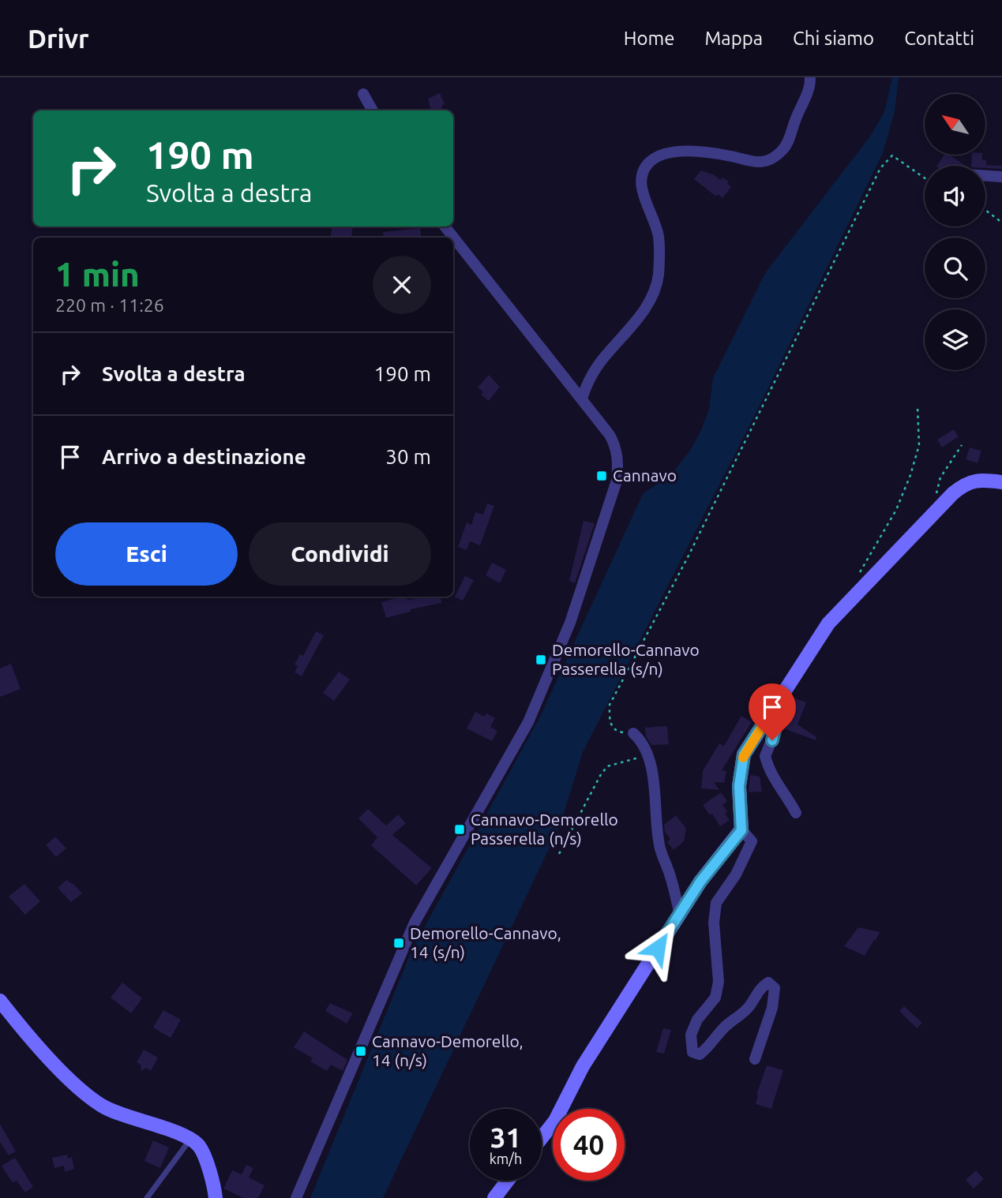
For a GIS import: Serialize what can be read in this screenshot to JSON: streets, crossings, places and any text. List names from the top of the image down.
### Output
{
  "places": {
    "transit": [
      "Cannavo",
      "Demorello-Cannavo Passerella (s/n)",
      "Cannavo-Demorello Passerella (n/s)",
      "Demorello-Cannavo, 14 (s/n)",
      "Cannavo-Demorello, 14 (n/s)"
    ]
  },
  "north": "top left",
  "page": {
    "header": "Drivr",
    "nav": [
      "Home",
      "Mappa",
      "Chi siamo",
      "Contatti"
    ],
    "turn": ["190 m", "Svolta a destra"],
    "heading": ["1 min", "220 m · 11:26"],
    "list": [
      {
        "name": "Svolta a destra",
        "value": "190 m"
      },
      {
        "name": "Arrivo a destinazione",
        "value": "30 m"
      }
    ],
    "buttons": ["Esci", "Condividi"],
    "speed": "31 km/h",
    "limit": "40"
  }
}
